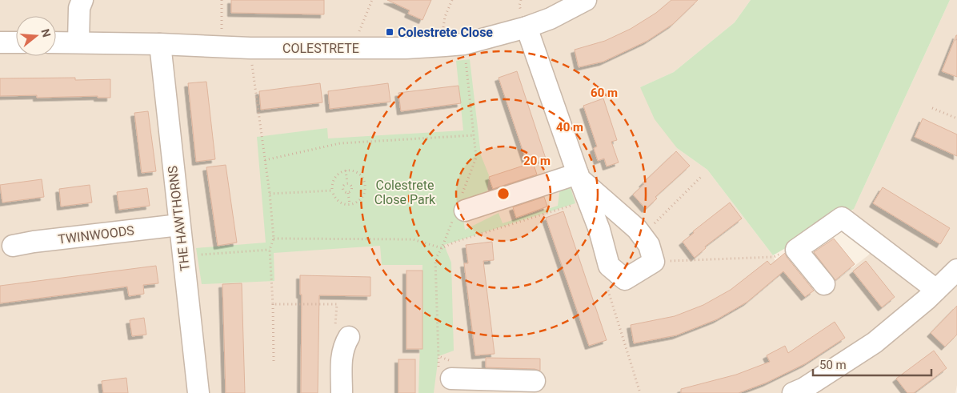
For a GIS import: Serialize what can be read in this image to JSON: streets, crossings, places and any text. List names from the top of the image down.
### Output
{
  "streets": {
    "street": ["COLESTRETE", "THE HAWTHORNS", "TWINWOODS"]
  },
  "crossings": [
    ["COLESTRETE", "THE HAWTHORNS"],
    ["THE HAWTHORNS", "TWINWOODS"]
  ],
  "parks": ["Colestrete Close Park"],
  "places": {
    "transit": ["Colestrete Close"]
  },
  "scale_bar": "50 m",
  "north": "right",
  "rings": ["60 m", "40 m", "20 m"]
}
